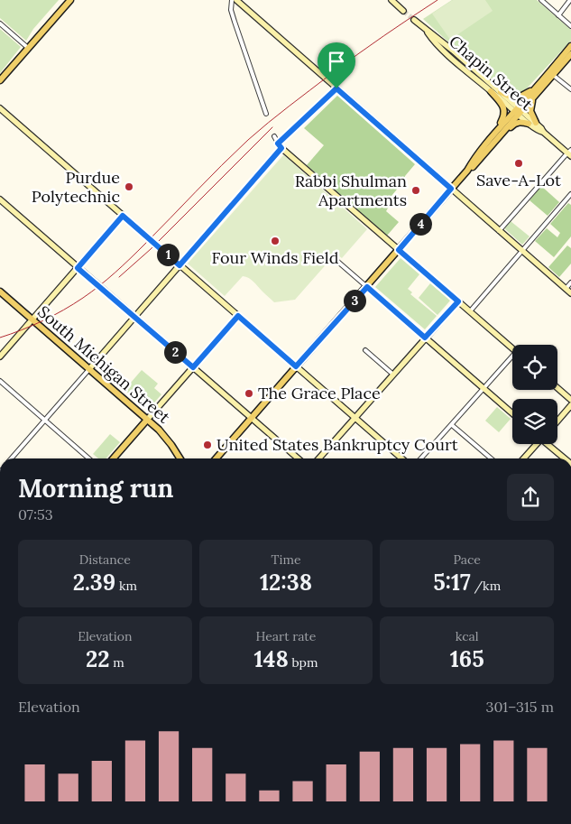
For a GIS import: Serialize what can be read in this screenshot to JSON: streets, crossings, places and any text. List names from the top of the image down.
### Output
{
  "streets": {
    "main road": ["South Michigan Street"],
    "street": ["Chapin Street"]
  },
  "places": [
    "Save-A-Lot",
    "Purdue Polytechnic",
    "Rabbi Shulman Apartments",
    "Four Winds Field",
    "The Grace Place",
    "United States Bankruptcy Court"
  ],
  "page": {
    "pins": [
      "4",
      "1",
      "3",
      "2"
    ],
    "heading": ["Morning run", "07:53"],
    "stats": [
      ["Distance", "2.39 km"],
      ["Time", "12:38"],
      ["Pace", "5:17 /km"],
      ["Elevation", "22 m"],
      ["Heart rate", "148 bpm"],
      ["kcal", "165"]
    ],
    "chart": ["Elevation", "301–315 m"]
  }
}
